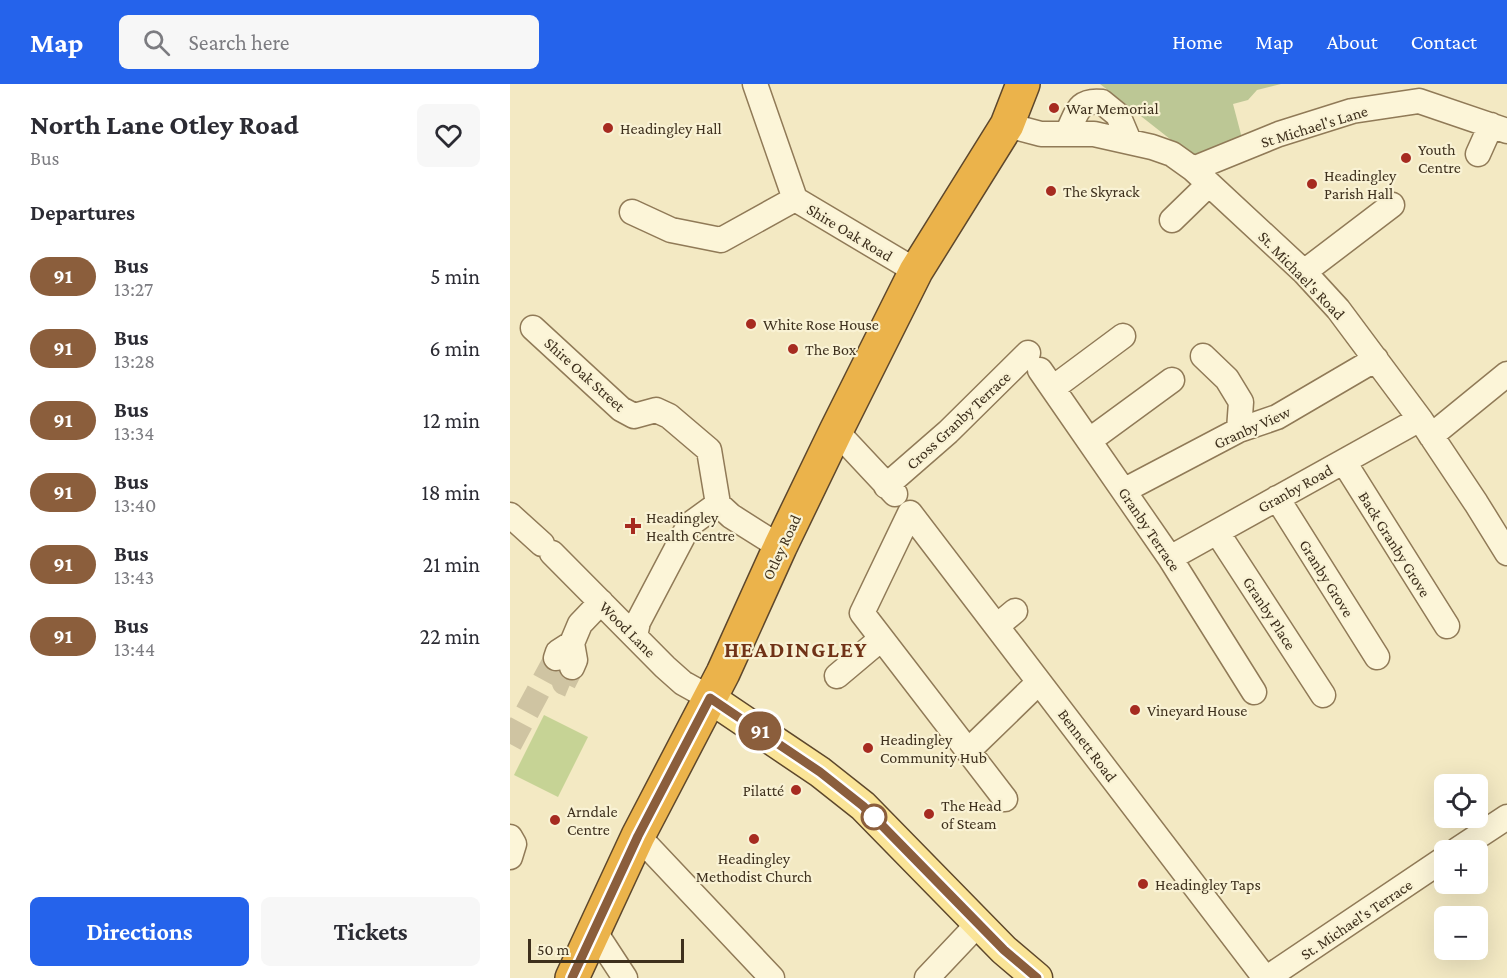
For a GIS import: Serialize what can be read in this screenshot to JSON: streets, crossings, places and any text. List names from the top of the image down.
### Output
{
  "streets": {
    "highway": ["Otley Road"],
    "street": [
      "St Michael's Lane",
      "Shire Oak Road",
      "St. Michael's Road",
      "Shire Oak Street",
      "Cross Granby Terrace",
      "Granby View",
      "Granby Road",
      "Granby Terrace",
      "Back Granby Grove",
      "Granby Grove",
      "Granby Place",
      "Wood Lane",
      "Bennett Road",
      "St. Michael's Terrace"
    ]
  },
  "crossings": [
    ["St Michael's Lane", "St. Michael's Road"],
    ["Shire Oak Road", "Otley Road"],
    ["St. Michael's Road", "Granby View"],
    ["St. Michael's Road", "Granby Road"],
    ["St. Michael's Road", "Otley Road"],
    ["Cross Granby Terrace", "Granby Terrace"],
    ["Cross Granby Terrace", "Otley Road"],
    ["Granby View", "Granby Terrace"],
    ["Granby Road", "Granby Terrace"],
    ["Granby Road", "Back Granby Grove"],
    ["Granby Road", "Granby Grove"],
    ["Granby Road", "Granby Place"],
    ["Otley Road", "Wood Lane"],
    ["Bennett Road", "St. Michael's Terrace"]
  ],
  "districts": ["HEADINGLEY"],
  "places": {
    "other": [
      "War Memorial",
      "Headingley Hall",
      "Youth Centre",
      "Headingley Parish Hall",
      "The Skyrack",
      "White Rose House",
      "The Box",
      "Vineyard House",
      "Headingley Community Hub",
      "Pilatté",
      "The Head of Steam",
      "Arndale Centre",
      "Headingley Methodist Church",
      "Headingley Taps"
    ],
    "health": ["Headingley Health Centre"]
  },
  "lines": ["bus line 91"],
  "scale_bar": "50 m",
  "page": {
    "header": "Map",
    "search": "Search here",
    "nav": [
      "Home",
      "Map",
      "About",
      "Contact"
    ],
    "heading": [
      ["North Lane Otley Road", "Bus"],
      "Departures"
    ],
    "on_map": "91",
    "list": [
      {
        "mark": "91",
        "name": "Bus",
        "note": "13:27",
        "value": "5 min"
      },
      {
        "mark": "91",
        "name": "Bus",
        "note": "13:28",
        "value": "6 min"
      },
      {
        "mark": "91",
        "name": "Bus",
        "note": "13:34",
        "value": "12 min"
      },
      {
        "mark": "91",
        "name": "Bus",
        "note": "13:40",
        "value": "18 min"
      },
      {
        "mark": "91",
        "name": "Bus",
        "note": "13:43",
        "value": "21 min"
      },
      {
        "mark": "91",
        "name": "Bus",
        "note": "13:44",
        "value": "22 min"
      }
    ],
    "map_buttons": ["+", "−"],
    "buttons": ["Directions", "Tickets"],
    "scale": "50 m"
  }
}
